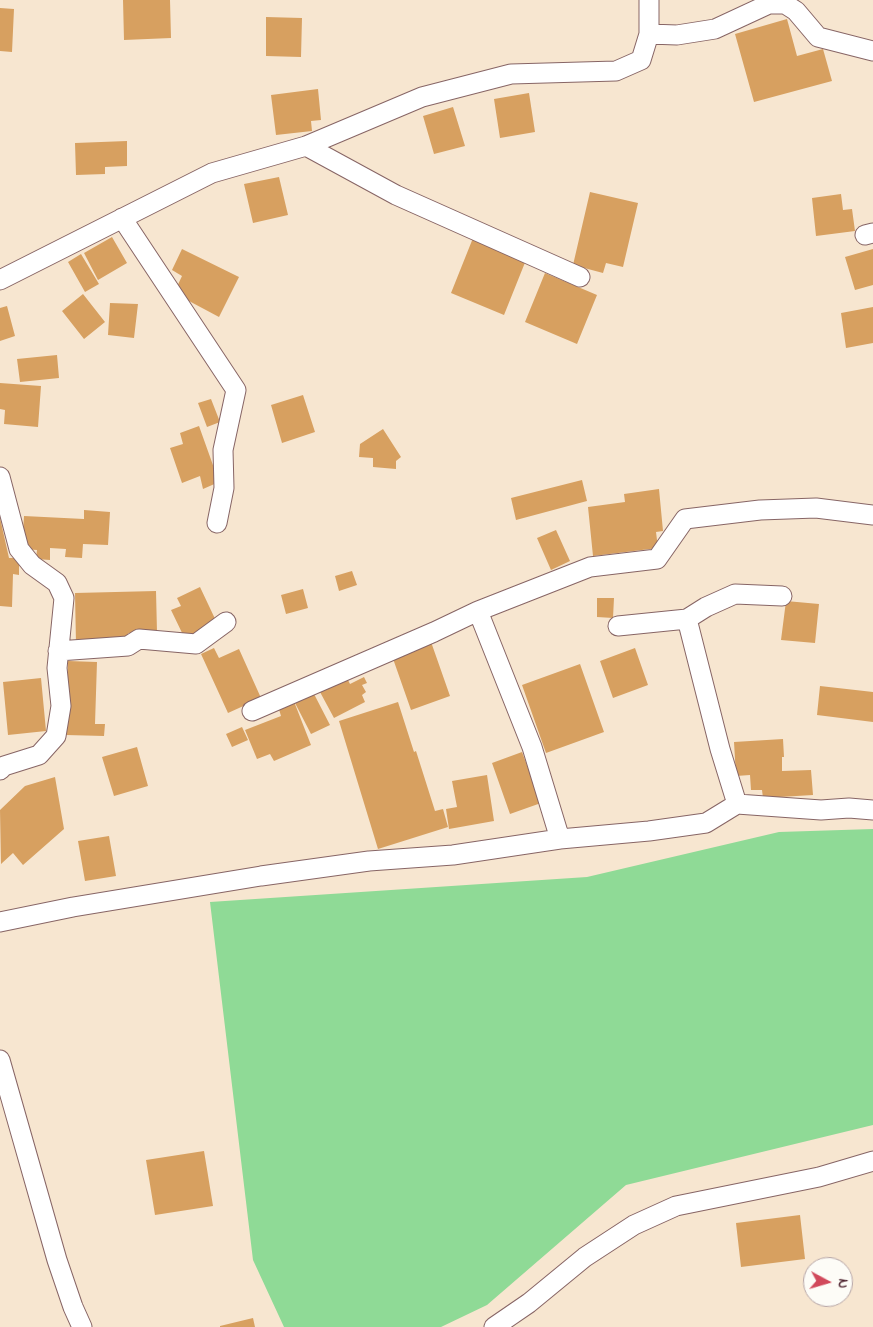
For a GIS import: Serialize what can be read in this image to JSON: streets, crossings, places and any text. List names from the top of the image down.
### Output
{
  "north": "right"
}
